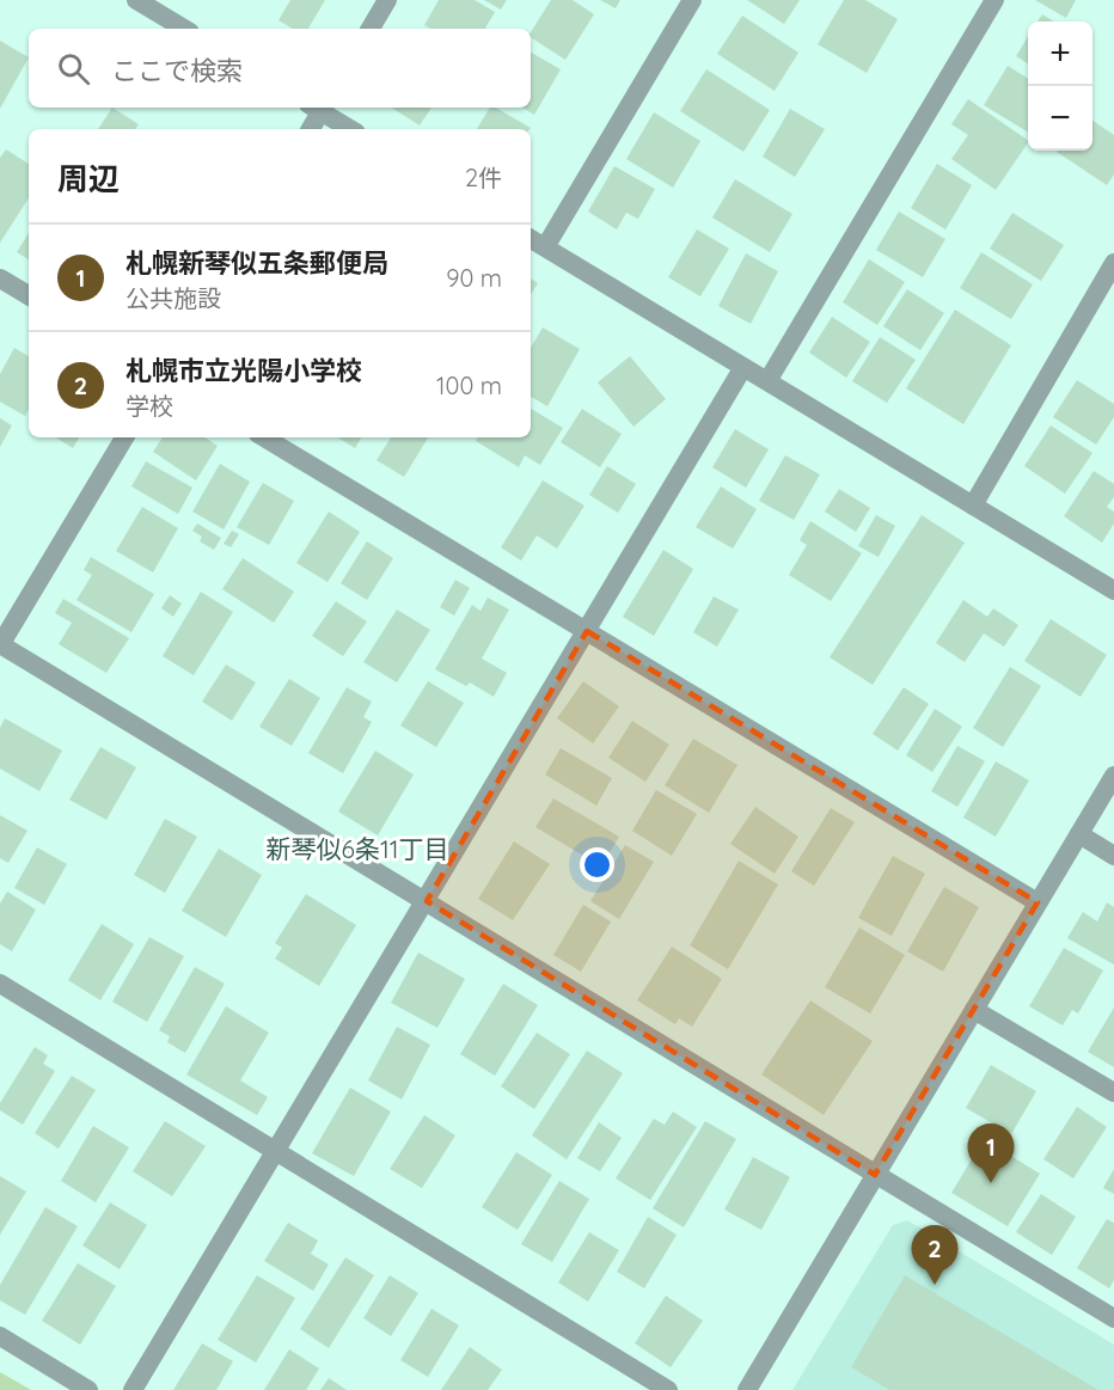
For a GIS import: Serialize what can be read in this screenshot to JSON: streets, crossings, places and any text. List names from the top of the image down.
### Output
{
  "districts": ["新琴似6条11丁目"],
  "page": {
    "map_buttons": ["+", "−"],
    "search": "ここで検索",
    "heading": ["周辺", "2件"],
    "list": [
      {
        "mark": "1",
        "name": "札幌新琴似五条郵便局",
        "note": "公共施設",
        "value": "90 m"
      },
      {
        "mark": "2",
        "name": "札幌市立光陽小学校",
        "note": "学校",
        "value": "100 m"
      }
    ],
    "pins": ["1", "2"]
  }
}
